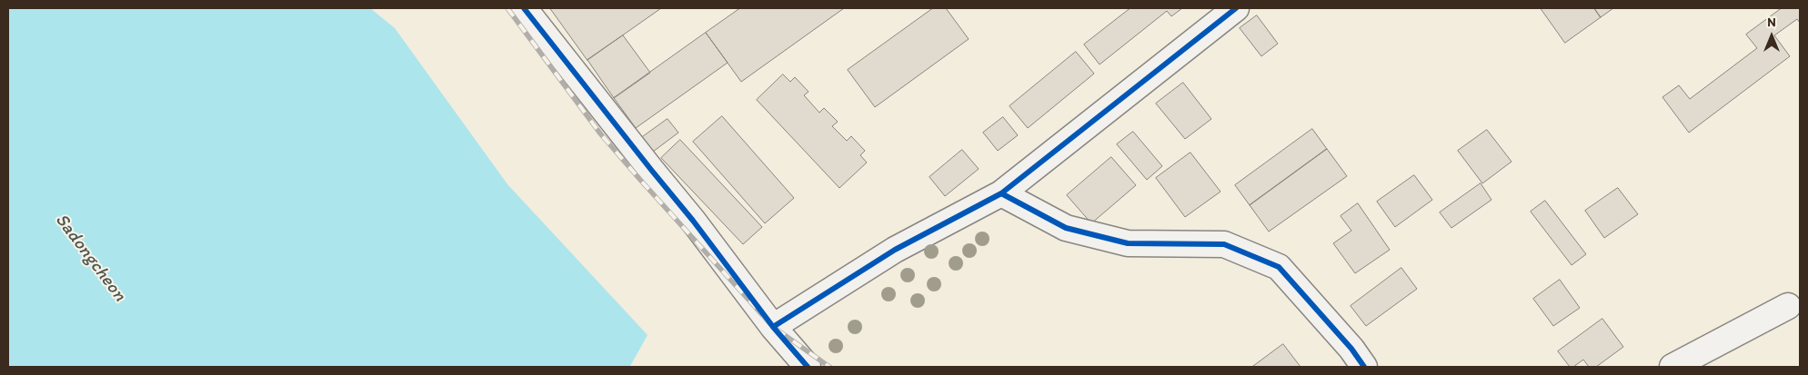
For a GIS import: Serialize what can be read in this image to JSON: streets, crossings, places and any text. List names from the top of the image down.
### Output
{
  "water": ["Sadongcheon"],
  "north": "top"
}
